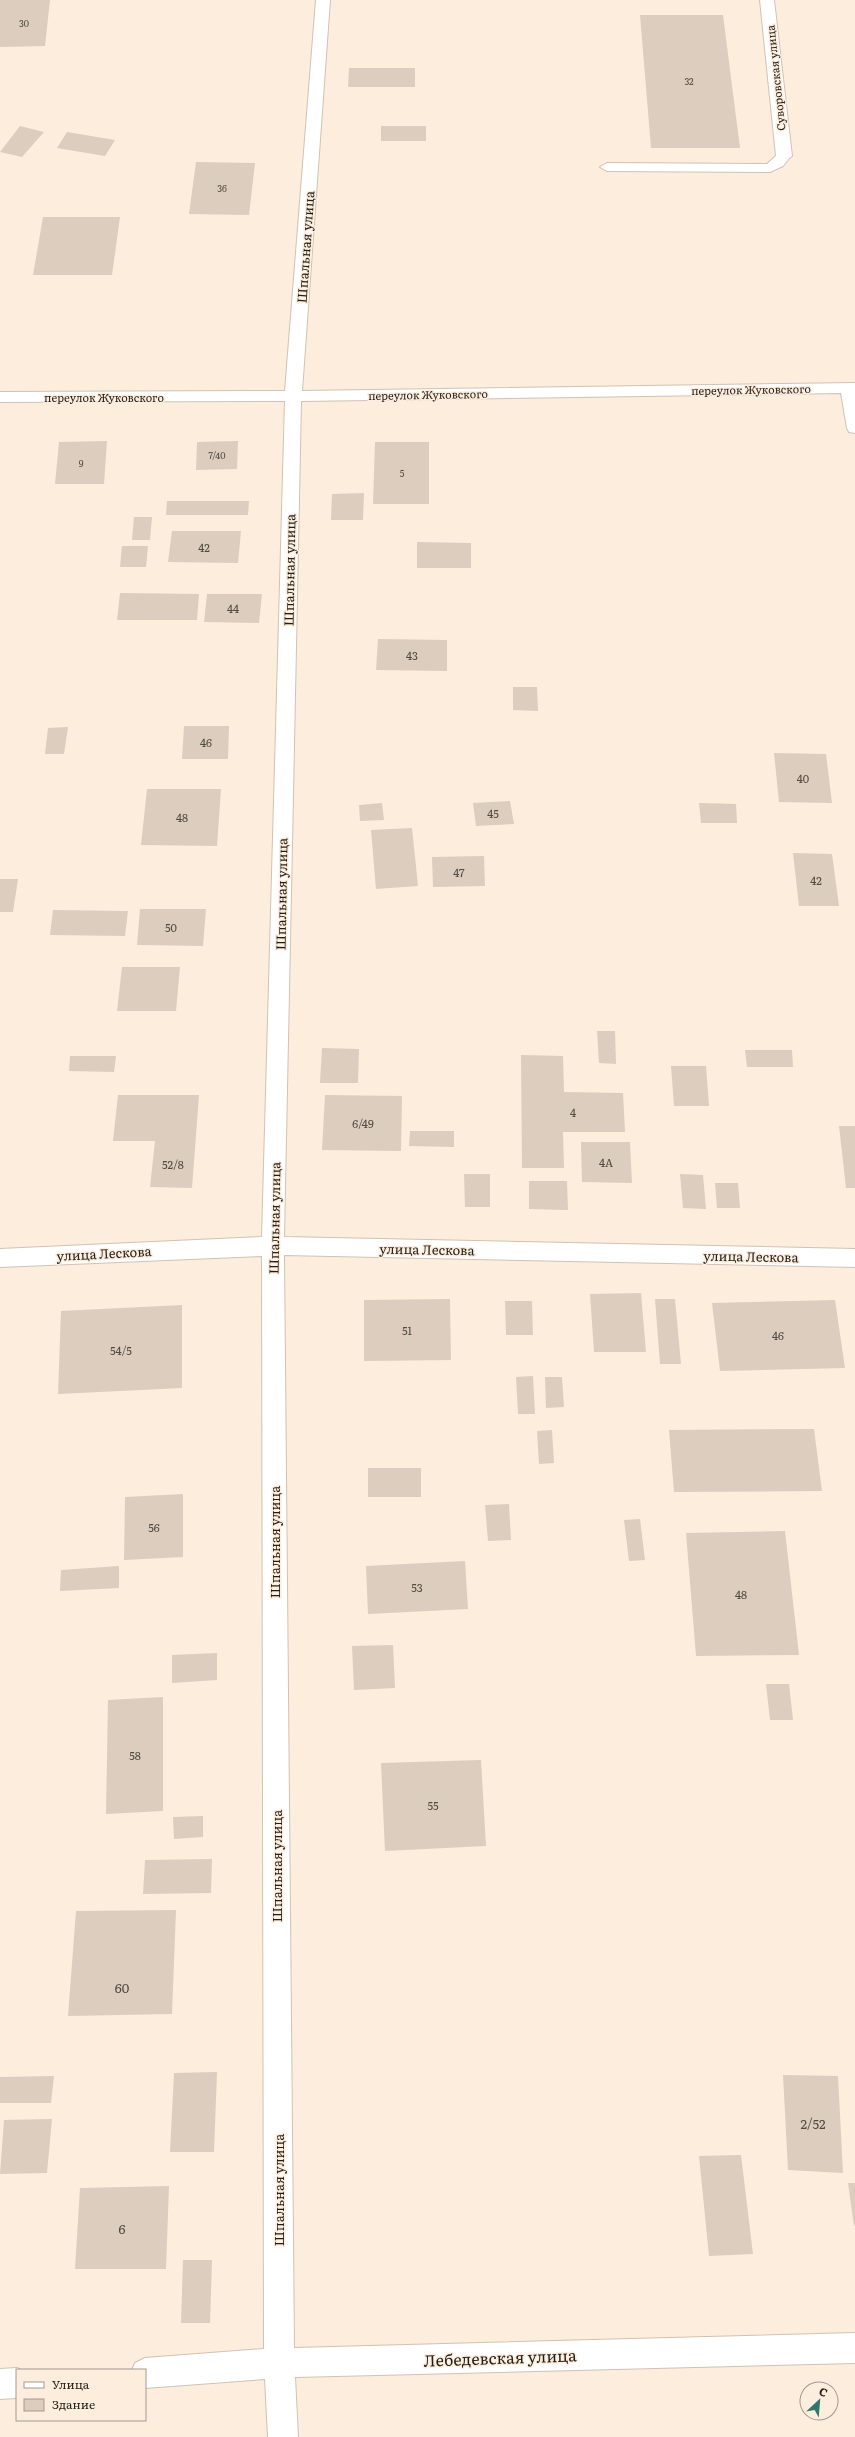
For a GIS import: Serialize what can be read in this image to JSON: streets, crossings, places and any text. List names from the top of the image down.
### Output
{
  "streets": {
    "street": [
      "Суворовская улица",
      "Шпальная улица",
      "переулок Жуковского",
      "улица Лескова",
      "Лебедевская улица"
    ]
  },
  "crossings": [
    ["Шпальная улица", "переулок Жуковского"],
    ["Шпальная улица", "улица Лескова"],
    ["Шпальная улица", "Лебедевская улица"]
  ],
  "house_numbers": [
    "30",
    "32",
    "36",
    "7/40",
    "9",
    "5",
    "42",
    "44",
    "43",
    "46",
    "40",
    "45",
    "48",
    "47",
    "42",
    "50",
    "4",
    "6/49",
    "4А",
    "52/8",
    "51",
    "46",
    "54/5",
    "56",
    "53",
    "48",
    "58",
    "55",
    "60",
    "2/52",
    "6"
  ],
  "legend": ["Улица", "Здание"],
  "north": "top right"
}
